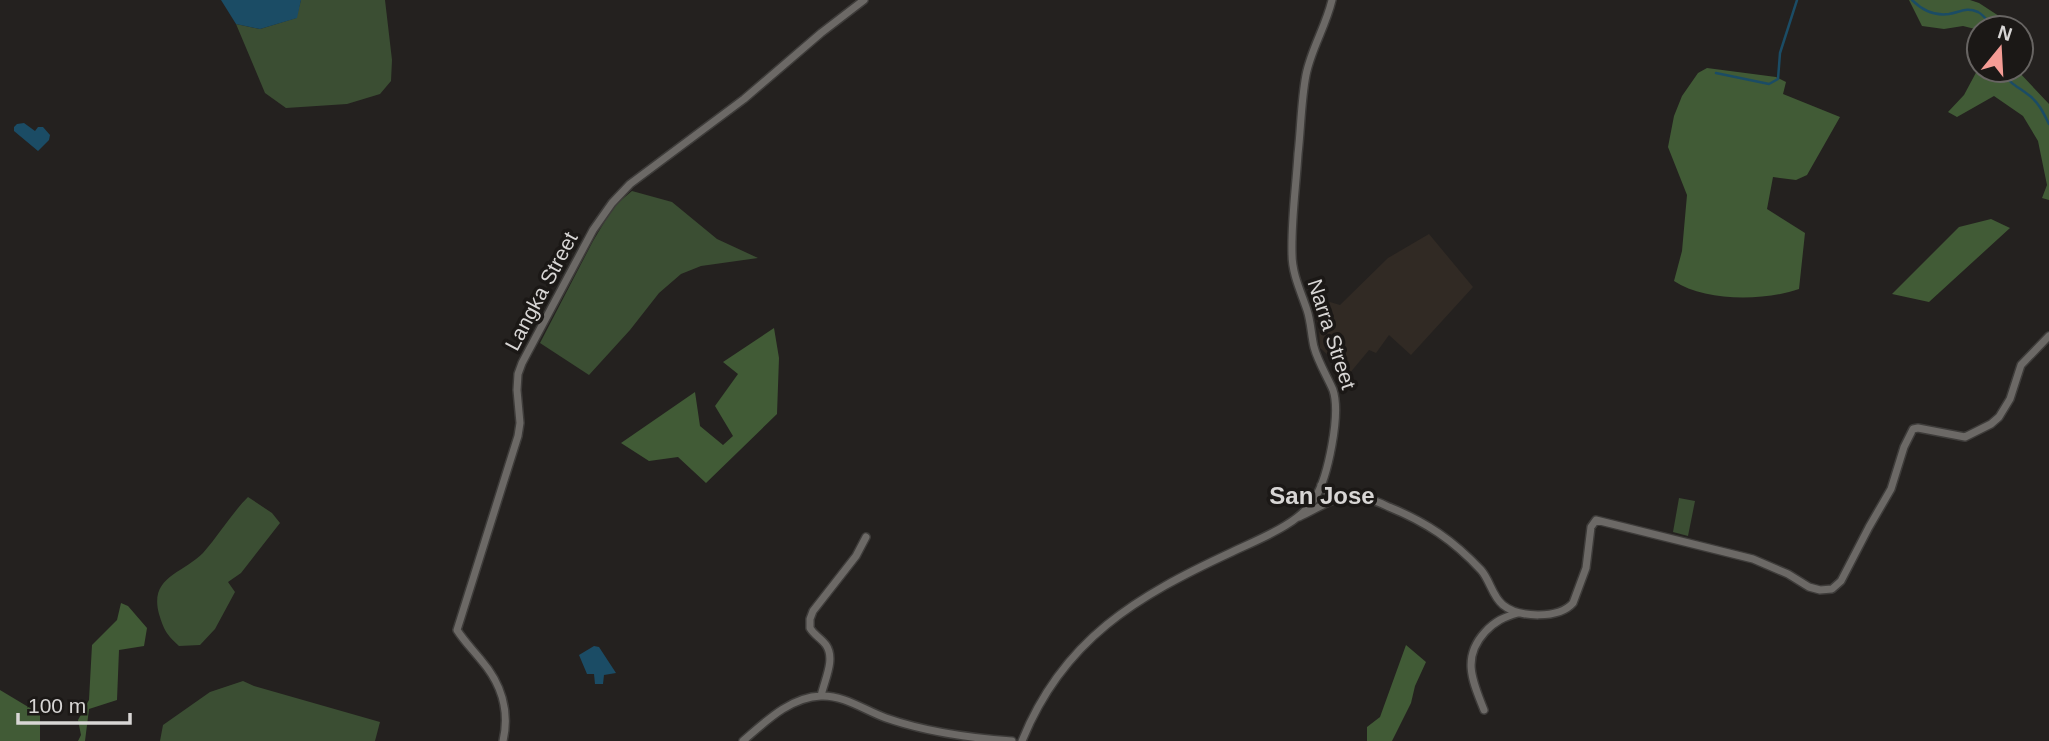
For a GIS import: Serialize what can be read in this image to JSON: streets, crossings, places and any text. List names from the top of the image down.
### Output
{
  "streets": {
    "street": ["Langka Street", "Narra Street"]
  },
  "districts": ["San Jose"],
  "scale_bar": "100 m",
  "north": "top"
}
